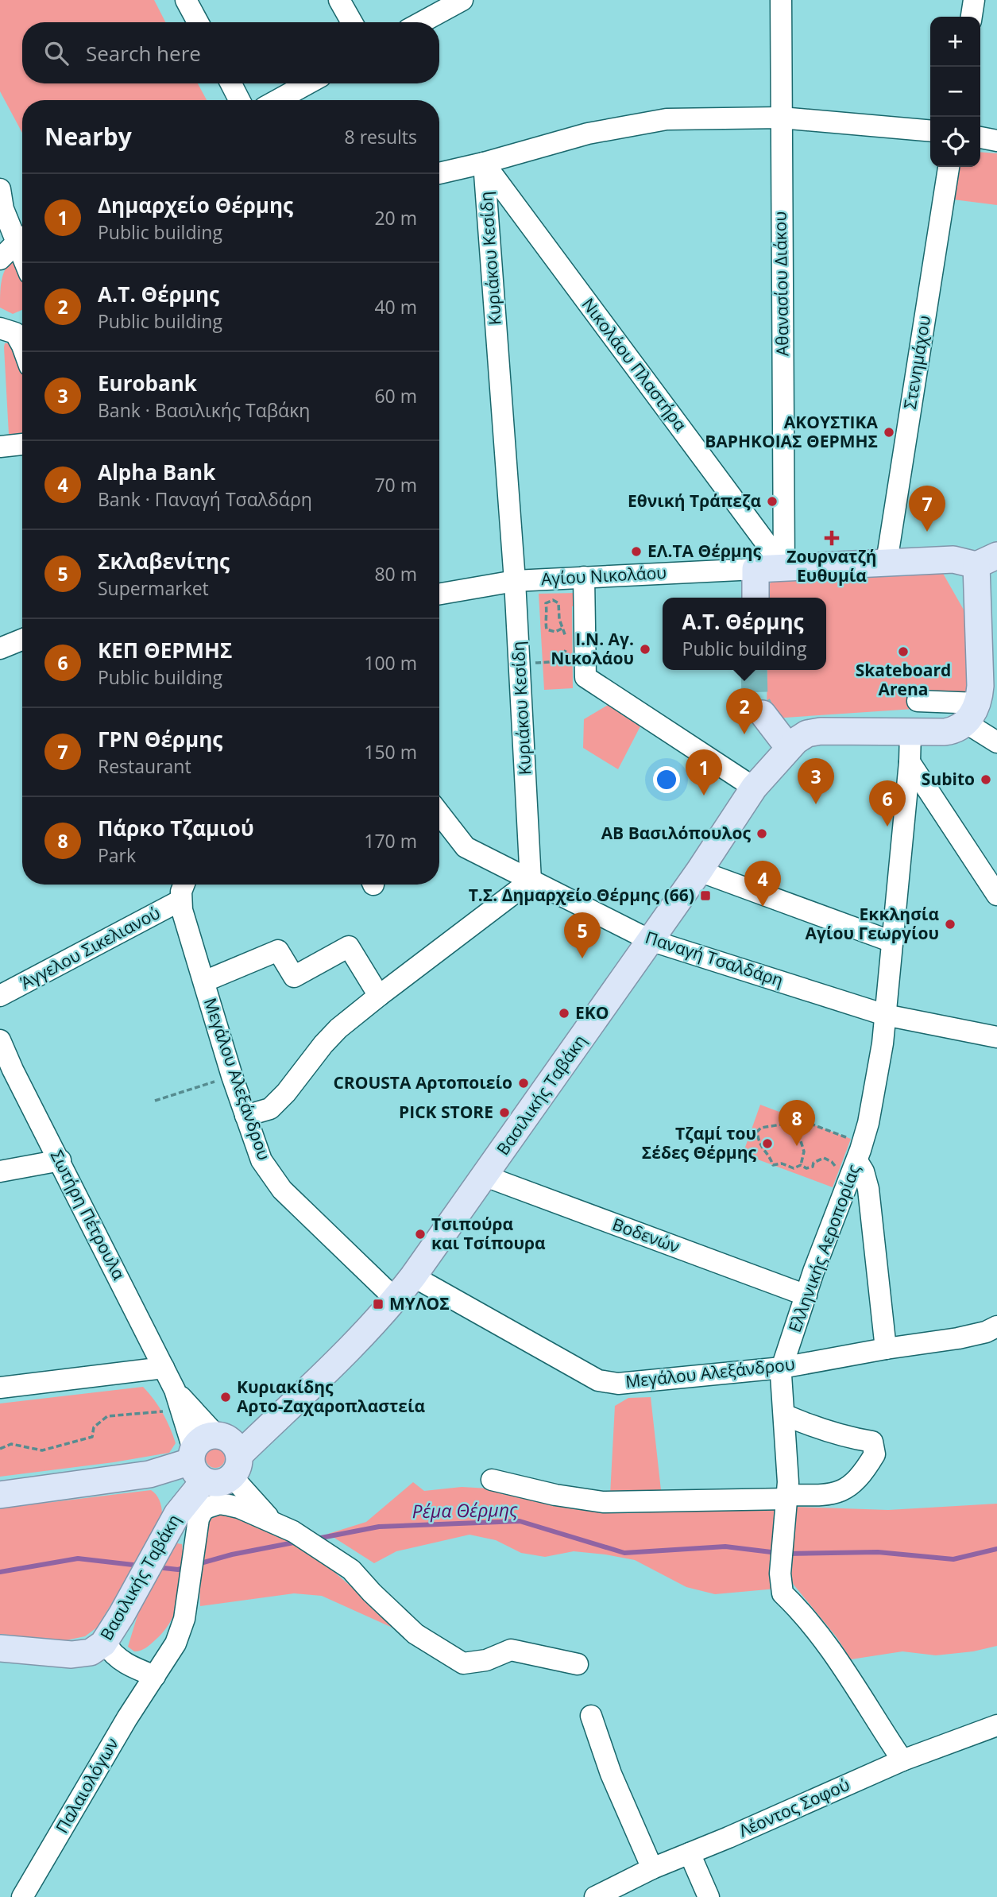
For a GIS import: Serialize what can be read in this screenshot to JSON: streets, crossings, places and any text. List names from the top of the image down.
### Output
{
  "streets": {
    "main road": ["Αγίου Νικολάου", "Βασιλικής Ταβάκη"],
    "street": [
      "Κυριάκου Κεσίδη",
      "Αθανασίου Διάκου",
      "Στενημάχου",
      "Νικολάου Πλαστήρα",
      "Άγγελου Σικελιανού",
      "Παναγή Τσαλδάρη",
      "Μεγάλου Αλεξάνδρου",
      "Σωτήρη Πέτρουλα",
      "Βοδενών",
      "Ελληνικής Αεροπορίας",
      "Παλαιολόγων",
      "Λέοντος Σοφού"
    ]
  },
  "crossings": [
    ["Κυριάκου Κεσίδη", "Νικολάου Πλαστήρα"],
    ["Κυριάκου Κεσίδη", "Αγίου Νικολάου"],
    ["Κυριάκου Κεσίδη", "Παναγή Τσαλδάρη"],
    ["Αθανασίου Διάκου", "Νικολάου Πλαστήρα"],
    ["Αθανασίου Διάκου", "Αγίου Νικολάου"],
    ["Στενημάχου", "Αγίου Νικολάου"],
    ["Νικολάου Πλαστήρα", "Αγίου Νικολάου"],
    ["Άγγελου Σικελιανού", "Μεγάλου Αλεξάνδρου"],
    ["Παναγή Τσαλδάρη", "Βασιλικής Ταβάκη"],
    ["Παναγή Τσαλδάρη", "Ελληνικής Αεροπορίας"],
    ["Μεγάλου Αλεξάνδρου", "Βασιλικής Ταβάκη"],
    ["Μεγάλου Αλεξάνδρου", "Ελληνικής Αεροπορίας"],
    ["Βασιλικής Ταβάκη", "Σωτήρη Πέτρουλα"],
    ["Βασιλικής Ταβάκη", "Βοδενών"],
    ["Βασιλικής Ταβάκη", "Ελληνικής Αεροπορίας"],
    ["Σωτήρη Πέτρουλα", "Παλαιολόγων"],
    ["Βοδενών", "Ελληνικής Αεροπορίας"],
    ["Ελληνικής Αεροπορίας", "Λέοντος Σοφού"]
  ],
  "water": ["Ρέμα Θέρμης"],
  "places": {
    "other": [
      "ΑΚΟΥΣΤΙΚΑ ΒΑΡΗΚΟΙΑΣ ΘΕΡΜΗΣ",
      "Εθνική Τράπεζα",
      "ΕΛ.ΤΑ Θέρμης",
      "Ι.Ν. Αγ. Νικολάου",
      "Skateboard Arena",
      "Subito",
      "ΑΒ Βασιλόπουλος",
      "Εκκλησία Αγίου Γεωργίου",
      "EKO",
      "CROUSTA Αρτοποιείο",
      "PICK STORE",
      "Τζαμί του Σέδες Θέρμης",
      "Τσιπούρα και Τσίπουρα",
      "Κυριακίδης Αρτο-Ζαχαροπλαστεία"
    ],
    "health": ["Ζουρνατζή Ευθυμία"],
    "transit": ["Τ.Σ. Δημαρχείο Θέρμης (66)", "ΜΥΛΟΣ"]
  },
  "page": {
    "map_buttons": ["+", "−"],
    "search": "Search here",
    "heading": ["Nearby", "8 results"],
    "list": [
      {
        "mark": "1",
        "name": "Δημαρχείο Θέρμης",
        "note": "Public building",
        "value": "20 m"
      },
      {
        "mark": "2",
        "name": "Α.Τ. Θέρμης",
        "note": "Public building",
        "value": "40 m"
      },
      {
        "mark": "3",
        "name": "Eurobank",
        "note": "Bank · Βασιλικής Ταβάκη",
        "value": "60 m"
      },
      {
        "mark": "4",
        "name": "Alpha Bank",
        "note": "Bank · Παναγή Τσαλδάρη",
        "value": "70 m"
      },
      {
        "mark": "5",
        "name": "Σκλαβενίτης",
        "note": "Supermarket",
        "value": "80 m"
      },
      {
        "mark": "6",
        "name": "ΚΕΠ ΘΕΡΜΗΣ",
        "note": "Public building",
        "value": "100 m"
      },
      {
        "mark": "7",
        "name": "ΓΡΝ Θέρμης",
        "note": "Restaurant",
        "value": "150 m"
      },
      {
        "mark": "8",
        "name": "Πάρκο Τζαμιού",
        "note": "Park",
        "value": "170 m"
      }
    ],
    "pins": [
      "7",
      "2",
      "1",
      "3",
      "6",
      "4",
      "5",
      "8"
    ],
    "popup": ["Α.Τ. Θέρμης", "Public building"]
  }
}
